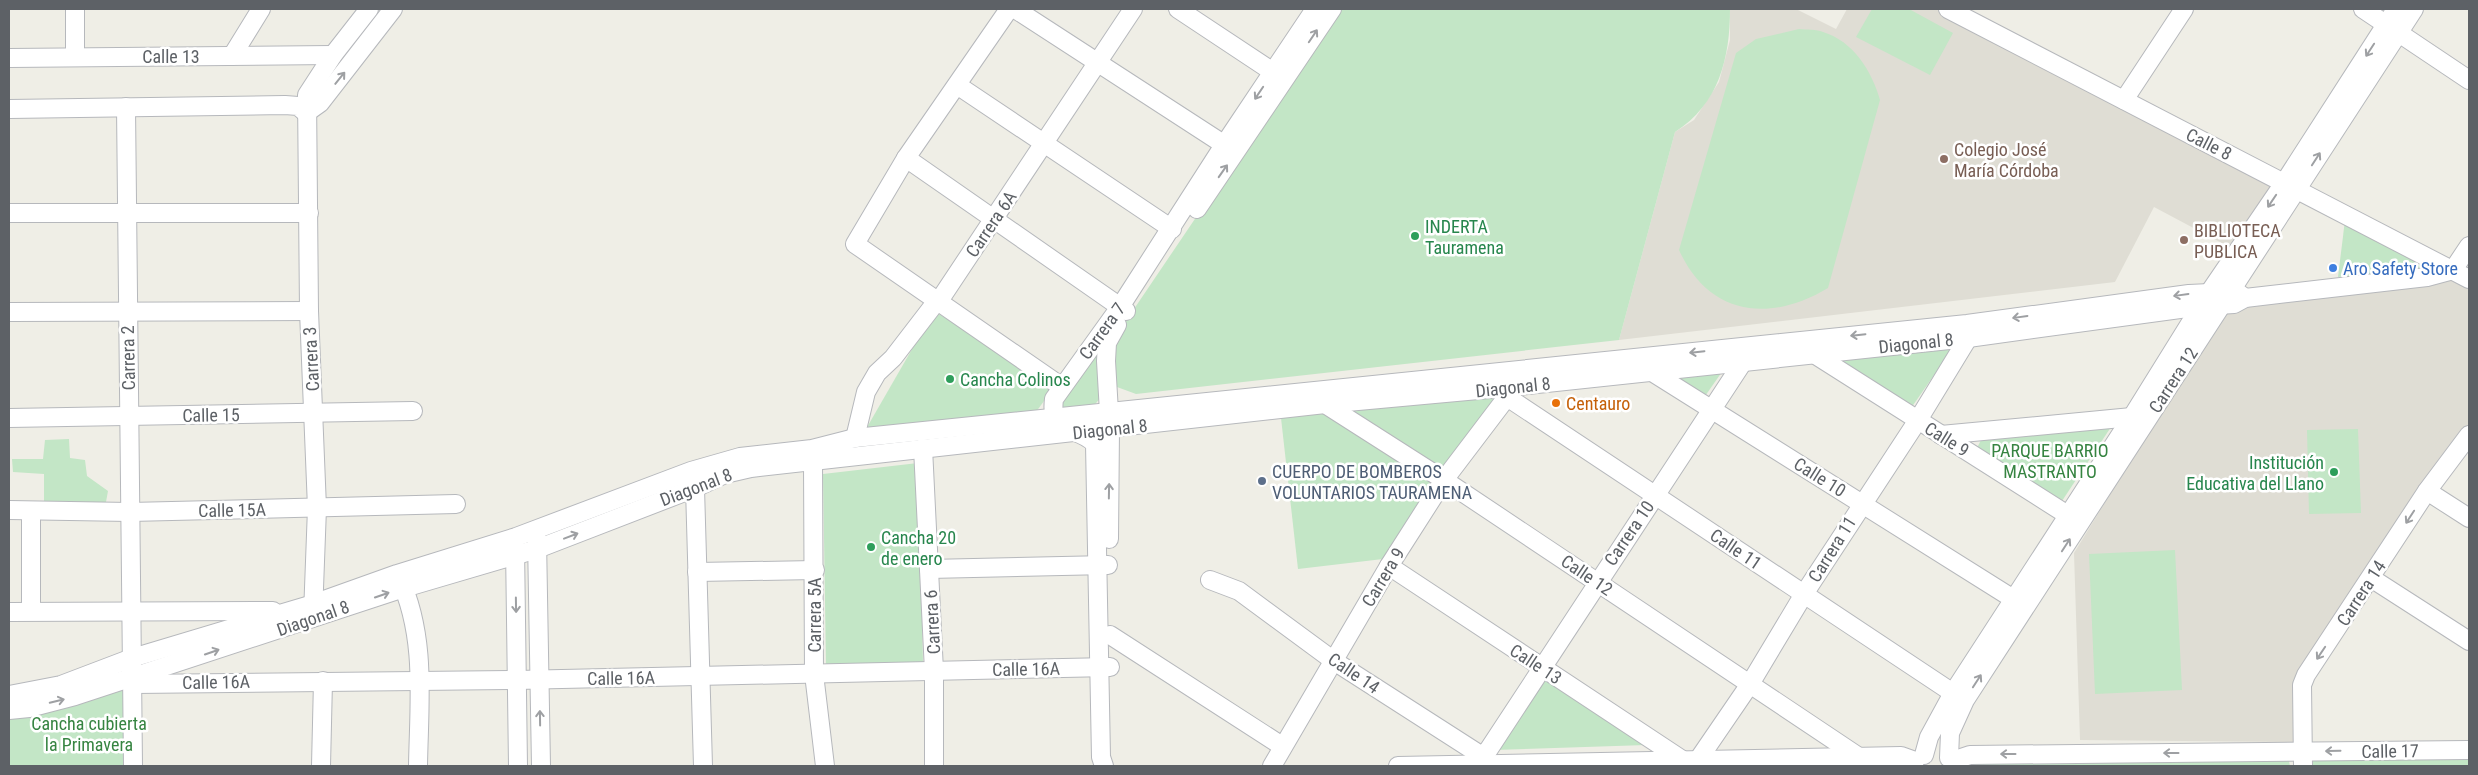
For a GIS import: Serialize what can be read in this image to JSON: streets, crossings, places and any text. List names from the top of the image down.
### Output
{
  "streets": {
    "street": [
      "Calle 13",
      "Calle 8",
      "Carrera 6A",
      "Carrera 7",
      "Diagonal 8",
      "Carrera 2",
      "Carrera 3",
      "Carrera 12",
      "Calle 15",
      "Calle 9",
      "Calle 10",
      "Calle 15A",
      "Carrera 10",
      "Calle 11",
      "Carrera 11",
      "Calle 12",
      "Carrera 9",
      "Carrera 14",
      "Carrera 5A",
      "Carrera 6",
      "Calle 16A",
      "Calle 14",
      "Calle 17"
    ]
  },
  "crossings": [
    ["Calle 13", "Carrera 3"],
    ["Calle 13", "Carrera 10"],
    ["Calle 13", "Carrera 11"],
    ["Calle 13", "Carrera 9"],
    ["Calle 8", "Diagonal 8"],
    ["Calle 8", "Carrera 12"],
    ["Carrera 6A", "Diagonal 8"],
    ["Carrera 7", "Diagonal 8"],
    ["Carrera 7", "Calle 16A"],
    ["Diagonal 8", "Carrera 2"],
    ["Diagonal 8", "Carrera 3"],
    ["Diagonal 8", "Carrera 12"],
    ["Diagonal 8", "Calle 9"],
    ["Diagonal 8", "Calle 10"],
    ["Diagonal 8", "Carrera 10"],
    ["Diagonal 8", "Calle 11"],
    ["Diagonal 8", "Carrera 11"],
    ["Diagonal 8", "Calle 12"],
    ["Diagonal 8", "Carrera 9"],
    ["Diagonal 8", "Carrera 5A"],
    ["Diagonal 8", "Carrera 6"],
    ["Diagonal 8", "Calle 16A"],
    ["Carrera 2", "Calle 15"],
    ["Carrera 2", "Calle 15A"],
    ["Carrera 2", "Calle 16A"],
    ["Carrera 3", "Calle 15"],
    ["Carrera 3", "Calle 15A"],
    ["Carrera 12", "Calle 9"],
    ["Carrera 12", "Calle 10"],
    ["Carrera 12", "Calle 11"],
    ["Carrera 12", "Calle 17"],
    ["Calle 9", "Carrera 11"],
    ["Calle 10", "Carrera 10"],
    ["Calle 10", "Carrera 11"],
    ["Carrera 10", "Calle 11"],
    ["Carrera 10", "Calle 12"],
    ["Carrera 10", "Calle 14"],
    ["Calle 11", "Carrera 11"],
    ["Calle 11", "Carrera 9"],
    ["Carrera 11", "Calle 12"],
    ["Calle 12", "Carrera 9"],
    ["Carrera 9", "Calle 14"],
    ["Carrera 14", "Calle 17"],
    ["Carrera 5A", "Calle 16A"],
    ["Carrera 6", "Calle 16A"]
  ],
  "one_way": ["Carrera 14", "Calle 17"],
  "parks": ["PARQUE BARRIO MASTRANTO", "Cancha cubierta la Primavera"],
  "places": [
    "Colegio José María Córdoba",
    "INDERTA Tauramena",
    "BIBLIOTECA PUBLICA",
    "Aro Safety Store",
    "Cancha Colinos",
    "Centauro",
    "Institución Educativa del Llano",
    "CUERPO DE BOMBEROS VOLUNTARIOS TAURAMENA",
    "Cancha 20 de enero"
  ]
}
